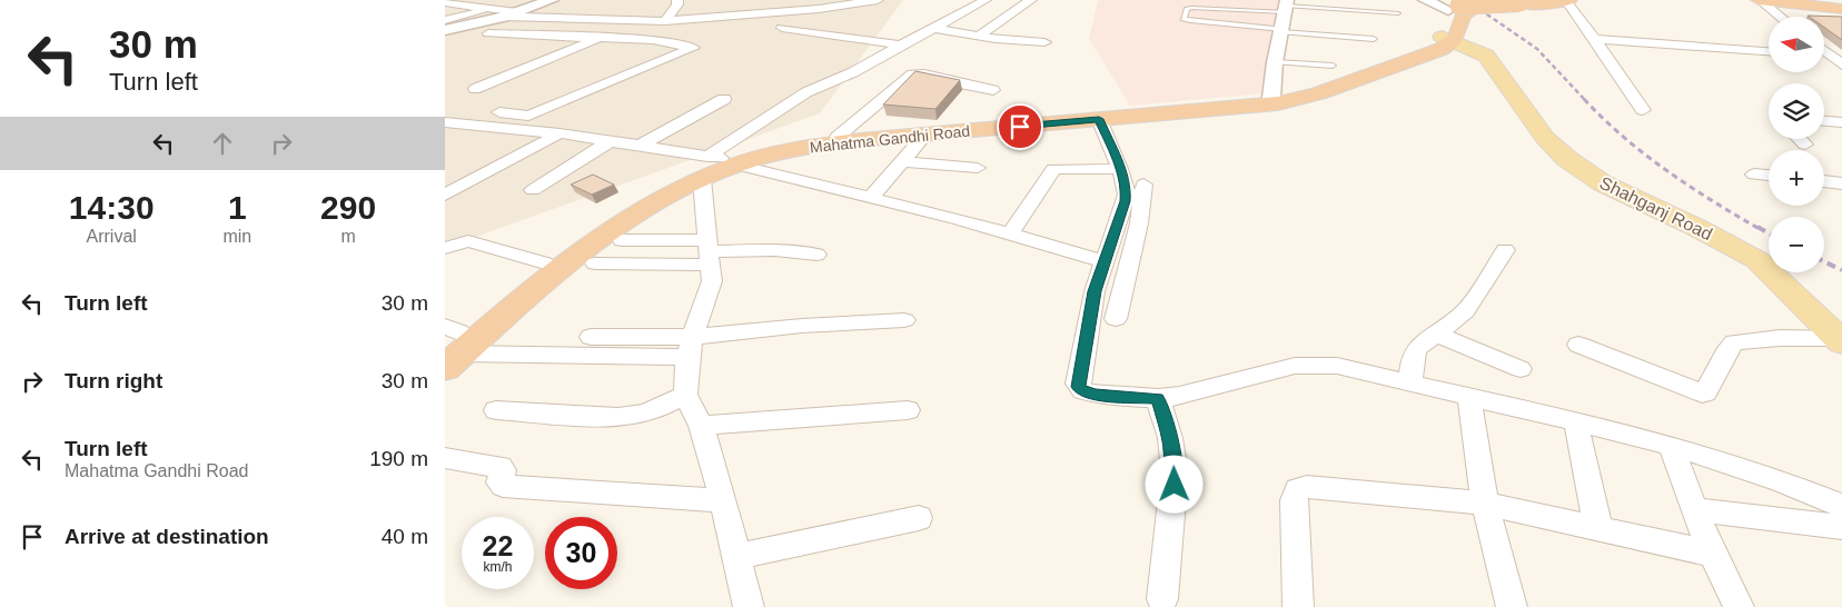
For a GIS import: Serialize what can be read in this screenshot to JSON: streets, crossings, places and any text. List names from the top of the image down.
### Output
{
  "streets": {
    "highway": ["Mahatma Gandhi Road"],
    "main road": ["Shahganj Road"]
  },
  "crossings": [
    ["Mahatma Gandhi Road", "Shahganj Road"]
  ],
  "north": "left",
  "page": {
    "turn": ["30 m", "Turn left"],
    "map_buttons": ["+", "−"],
    "eta": [
      "14:30",
      "Arrival",
      "1",
      "min",
      "290",
      "m"
    ],
    "list": [
      {
        "name": "Turn left",
        "value": "30 m"
      },
      {
        "name": "Turn right",
        "value": "30 m"
      },
      {
        "name": "Turn left",
        "note": "Mahatma Gandhi Road",
        "value": "190 m"
      },
      {
        "name": "Arrive at destination",
        "value": "40 m"
      }
    ],
    "speed": "22 km/h",
    "limit": "30"
  }
}
